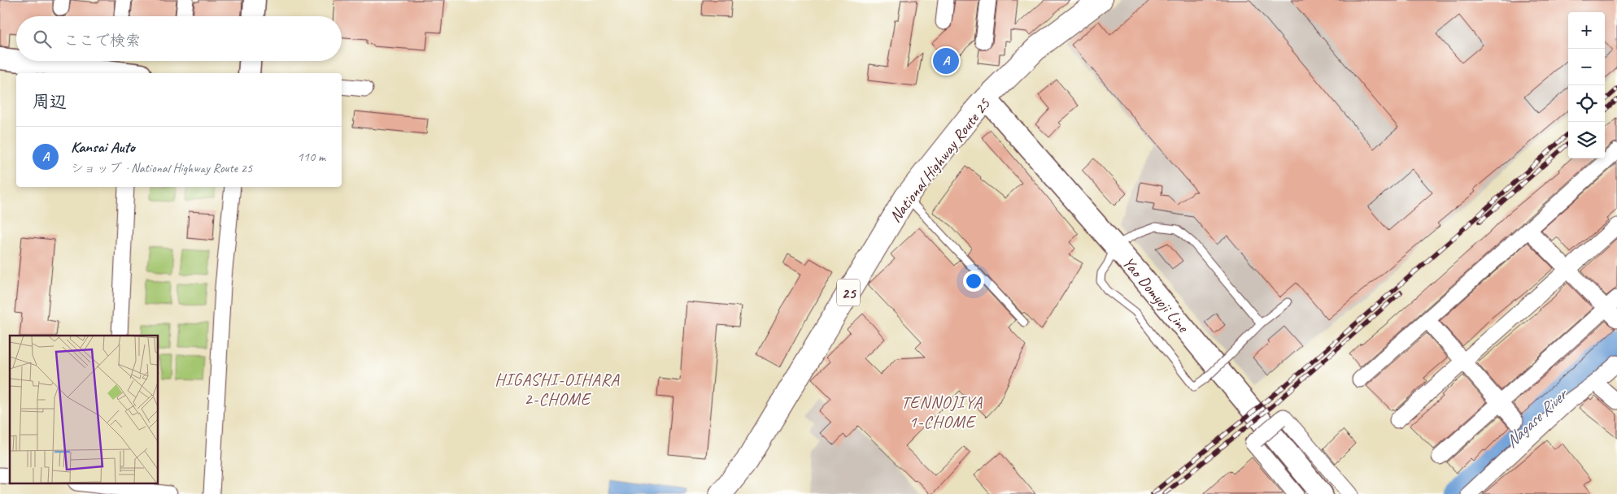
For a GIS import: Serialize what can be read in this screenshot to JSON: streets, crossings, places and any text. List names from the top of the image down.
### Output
{
  "streets": {
    "highway": ["National Highway Route 25", "25"],
    "main road": ["Yao Domyoji Line"]
  },
  "crossings": [
    ["National Highway Route 25", "Yao Domyoji Line"]
  ],
  "districts": ["HIGASHI-OIHARA 2-CHOME", "TENNOJIYA 1-CHOME"],
  "water": ["Nagase River"],
  "page": {
    "map_buttons": ["+", "−"],
    "search": "ここで検索",
    "pins": "A",
    "heading": "周辺",
    "list": [
      {
        "mark": "A",
        "name": "Kansai Auto",
        "note": "ショップ · National Highway Route 25",
        "value": "110 m"
      }
    ]
  }
}
